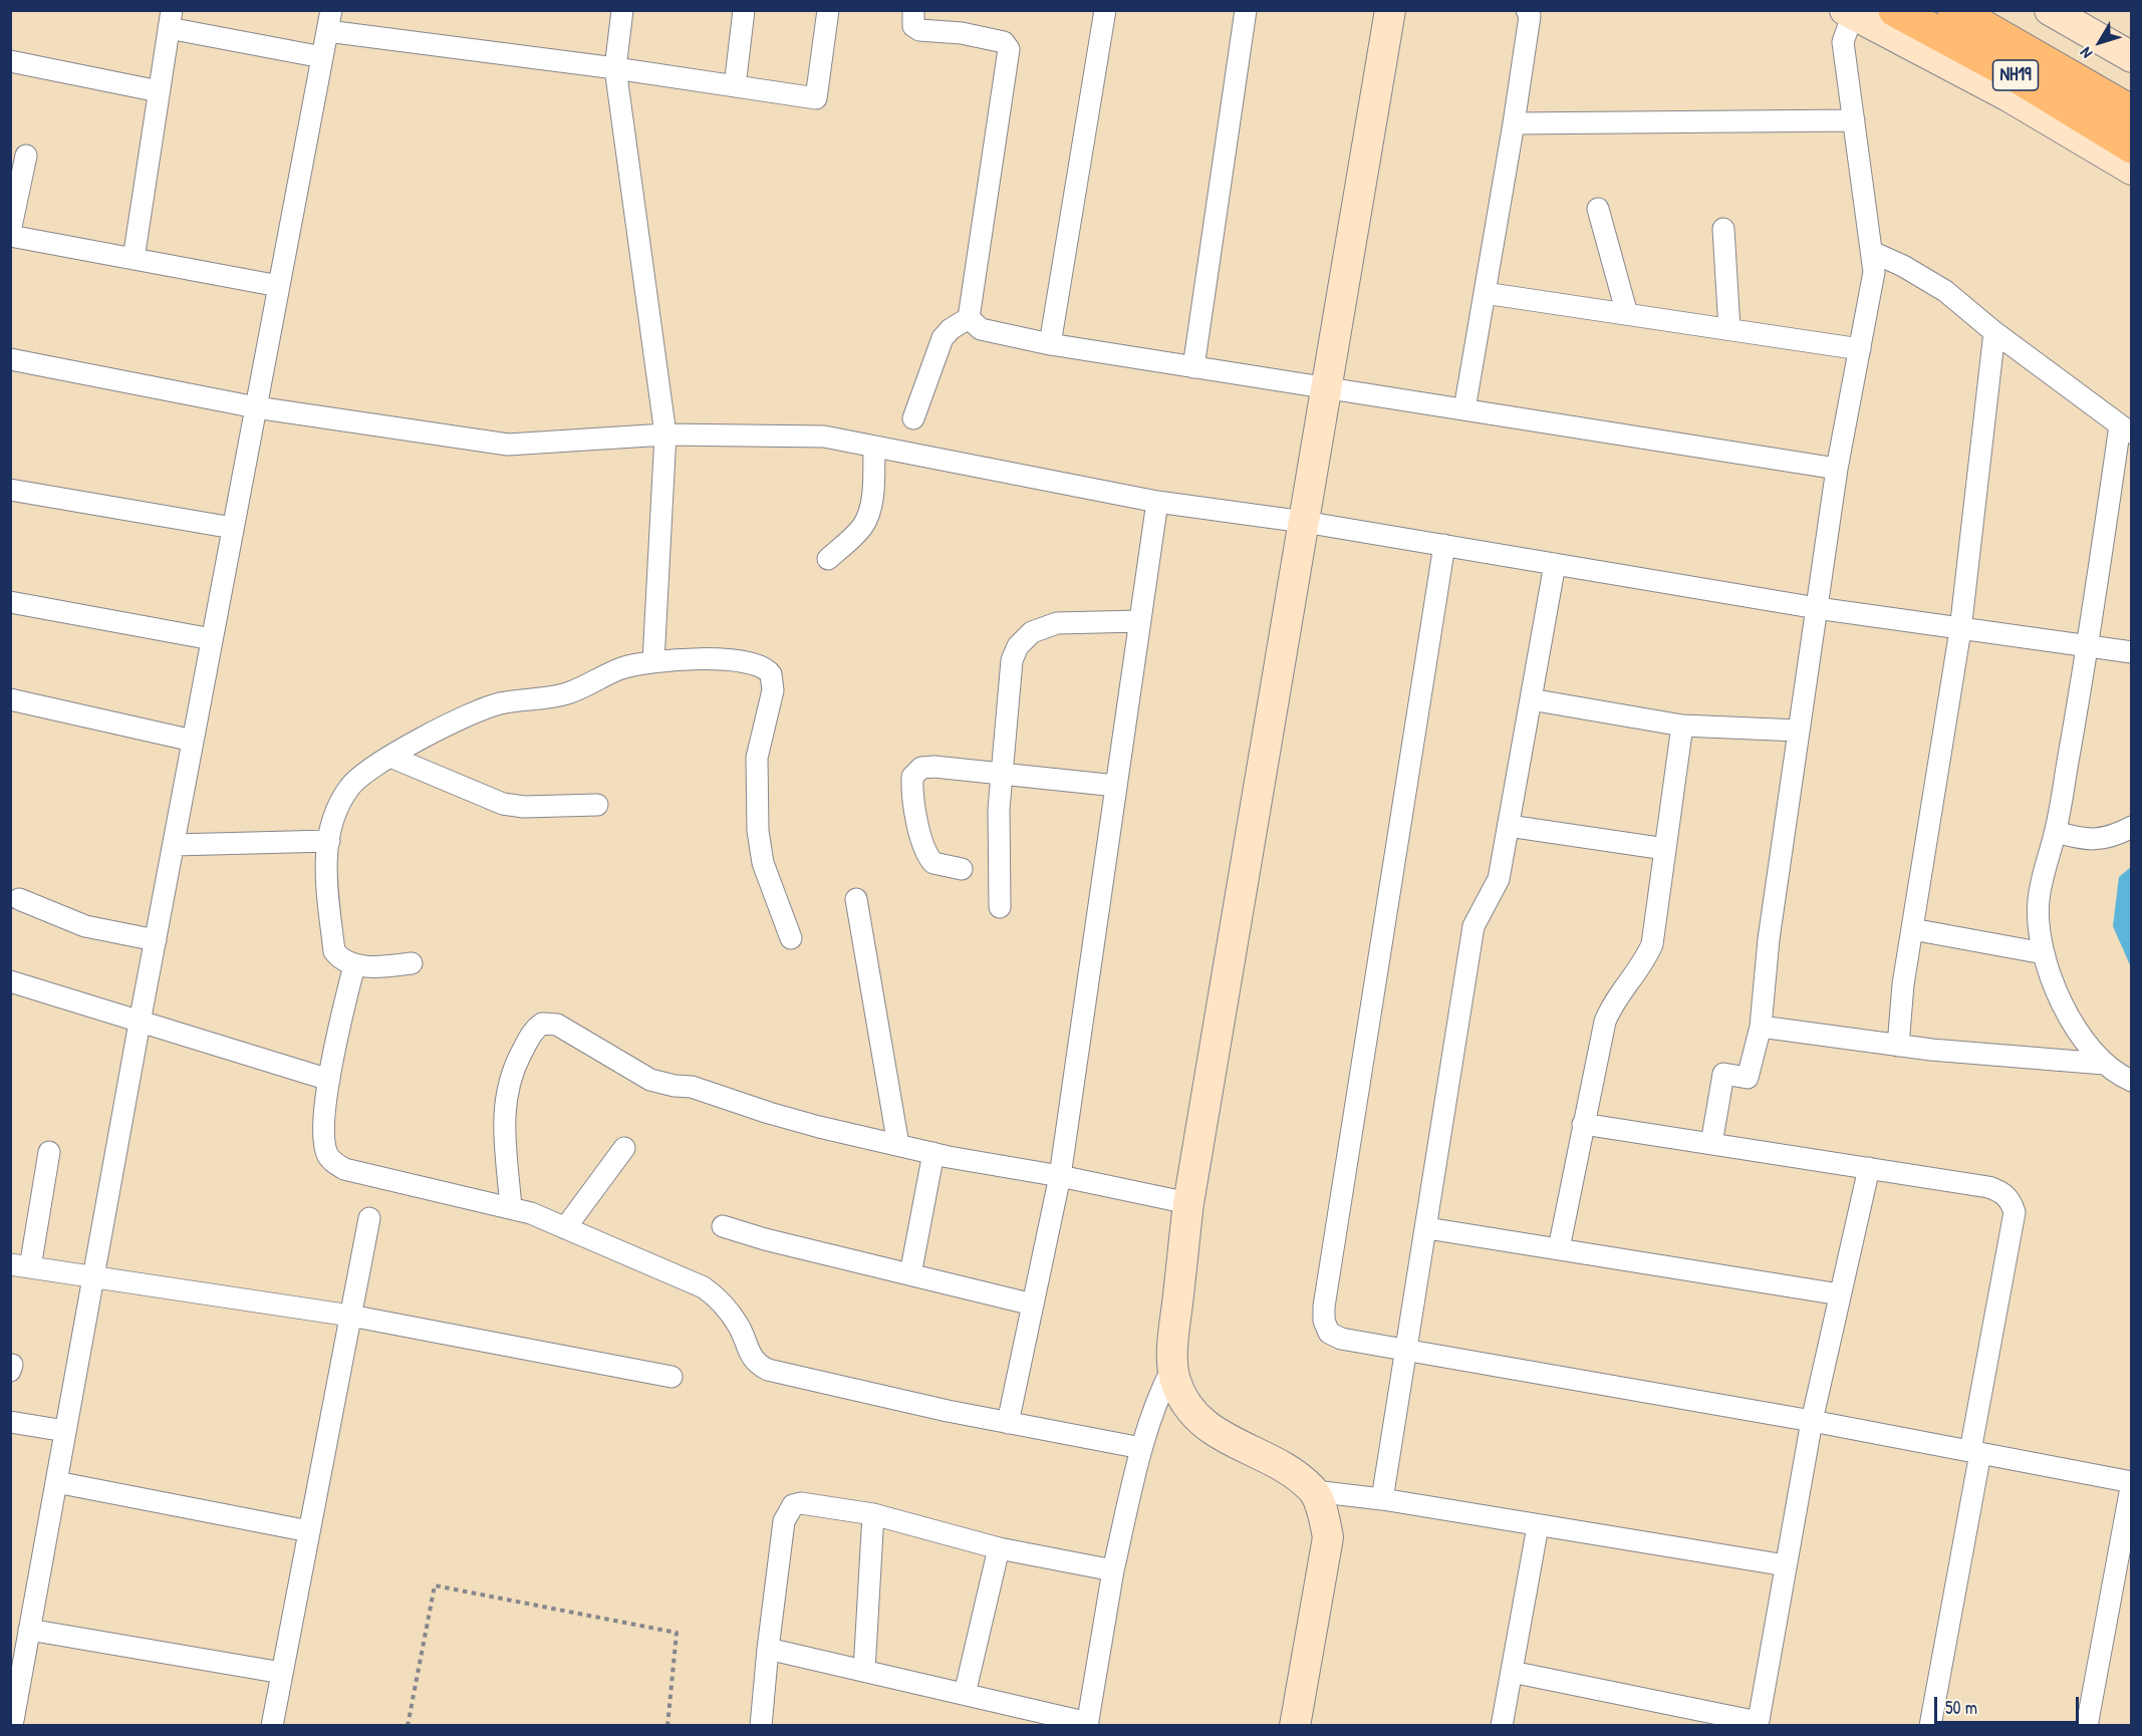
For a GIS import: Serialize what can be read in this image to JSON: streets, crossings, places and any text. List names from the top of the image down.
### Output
{
  "streets": {
    "highway": ["NH19"]
  },
  "scale_bar": "50 m",
  "north": "bottom left"
}
